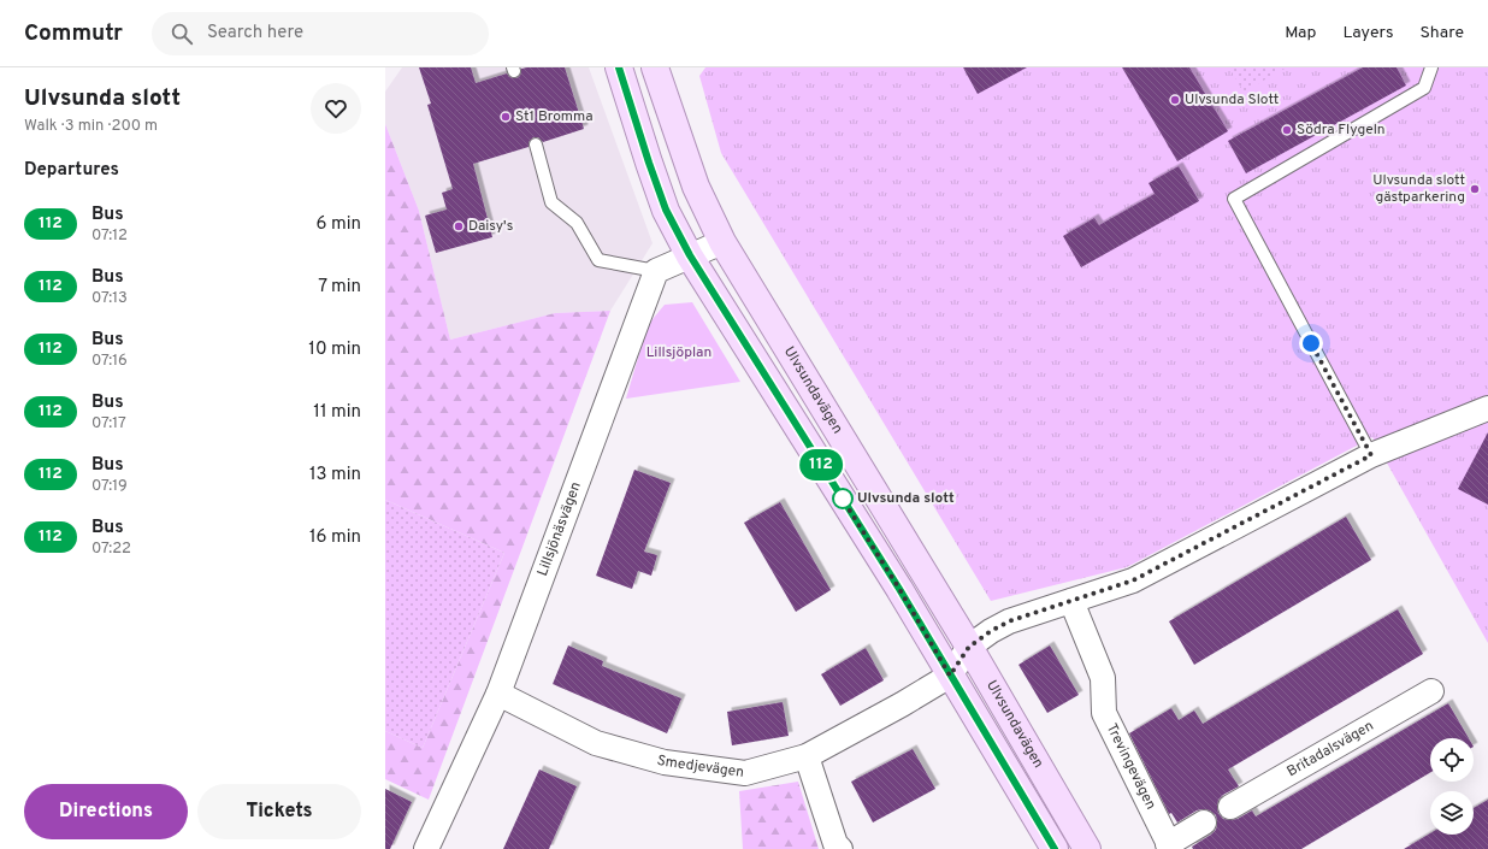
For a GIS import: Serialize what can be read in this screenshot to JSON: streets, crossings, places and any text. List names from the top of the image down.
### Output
{
  "streets": {
    "main road": ["Ulvsundavägen"],
    "street": [
      "Lillsjönäsvägen",
      "Britadalsvägen",
      "Smedjevägen",
      "Trevingevägen"
    ]
  },
  "crossings": [
    ["Ulvsundavägen", "Smedjevägen"],
    ["Lillsjönäsvägen", "Smedjevägen"]
  ],
  "parks": ["Lillsjöplan"],
  "places": [
    "Ulvsunda Slott",
    "St1 Bromma",
    "Södra Flygeln",
    "Ulvsunda slott gästparkering",
    "Daisy's",
    "Ulvsunda slott"
  ],
  "lines": ["bus line 112"],
  "page": {
    "header": "Commutr",
    "search": "Search here",
    "nav": ["Map", "Layers", "Share"],
    "heading": [
      ["Ulvsunda slott", "Walk · 3 min · 200 m"],
      "Departures"
    ],
    "on_map": "112",
    "list": [
      {
        "mark": "112",
        "name": "Bus",
        "note": "07:12",
        "value": "6 min"
      },
      {
        "mark": "112",
        "name": "Bus",
        "note": "07:13",
        "value": "7 min"
      },
      {
        "mark": "112",
        "name": "Bus",
        "note": "07:16",
        "value": "10 min"
      },
      {
        "mark": "112",
        "name": "Bus",
        "note": "07:17",
        "value": "11 min"
      },
      {
        "mark": "112",
        "name": "Bus",
        "note": "07:19",
        "value": "13 min"
      },
      {
        "mark": "112",
        "name": "Bus",
        "note": "07:22",
        "value": "16 min"
      }
    ],
    "buttons": ["Directions", "Tickets"]
  }
}
